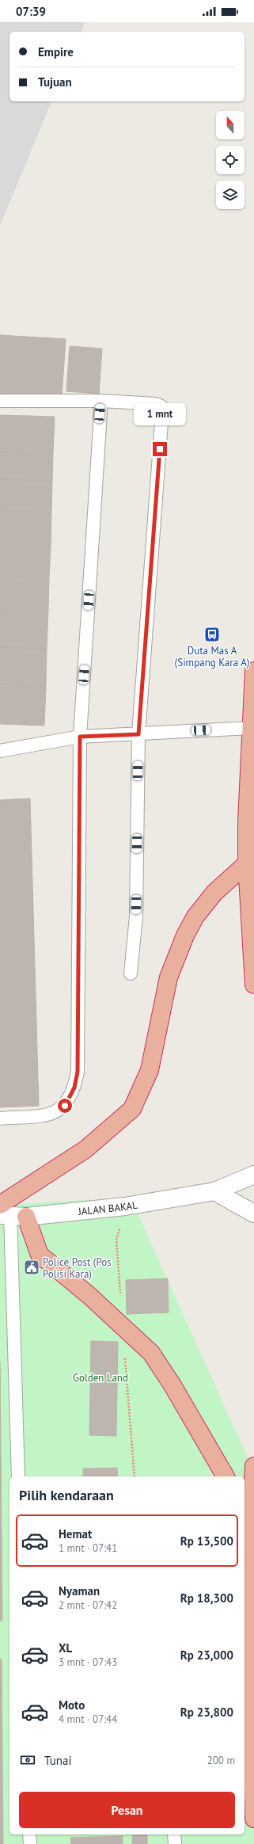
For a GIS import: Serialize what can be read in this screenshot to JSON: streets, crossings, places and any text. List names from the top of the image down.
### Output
{
  "streets": {
    "street": ["JALAN BAKAL"]
  },
  "parks": ["Golden Land"],
  "places": {
    "bus stop": ["Duta Mas A (Simpang Kara A)"],
    "public building": ["Police Post (Pos Polisi Kara)"]
  },
  "north": "top",
  "page": {
    "status": "07:39",
    "banner": ["Empire", "Tujuan"],
    "bubble": "1 mnt",
    "heading": "Pilih kendaraan",
    "list": [
      {
        "name": "Hemat",
        "note": "1 mnt · 07:41",
        "value": "Rp 13,500"
      },
      {
        "name": "Nyaman",
        "note": "2 mnt · 07:42",
        "value": "Rp 18,300"
      },
      {
        "name": "XL",
        "note": "3 mnt · 07:43",
        "value": "Rp 23,000"
      },
      {
        "name": "Moto",
        "note": "4 mnt · 07:44",
        "value": "Rp 23,800"
      }
    ],
    "pay": ["Tunai", "200 m"],
    "buttons": "Pesan"
  }
}
